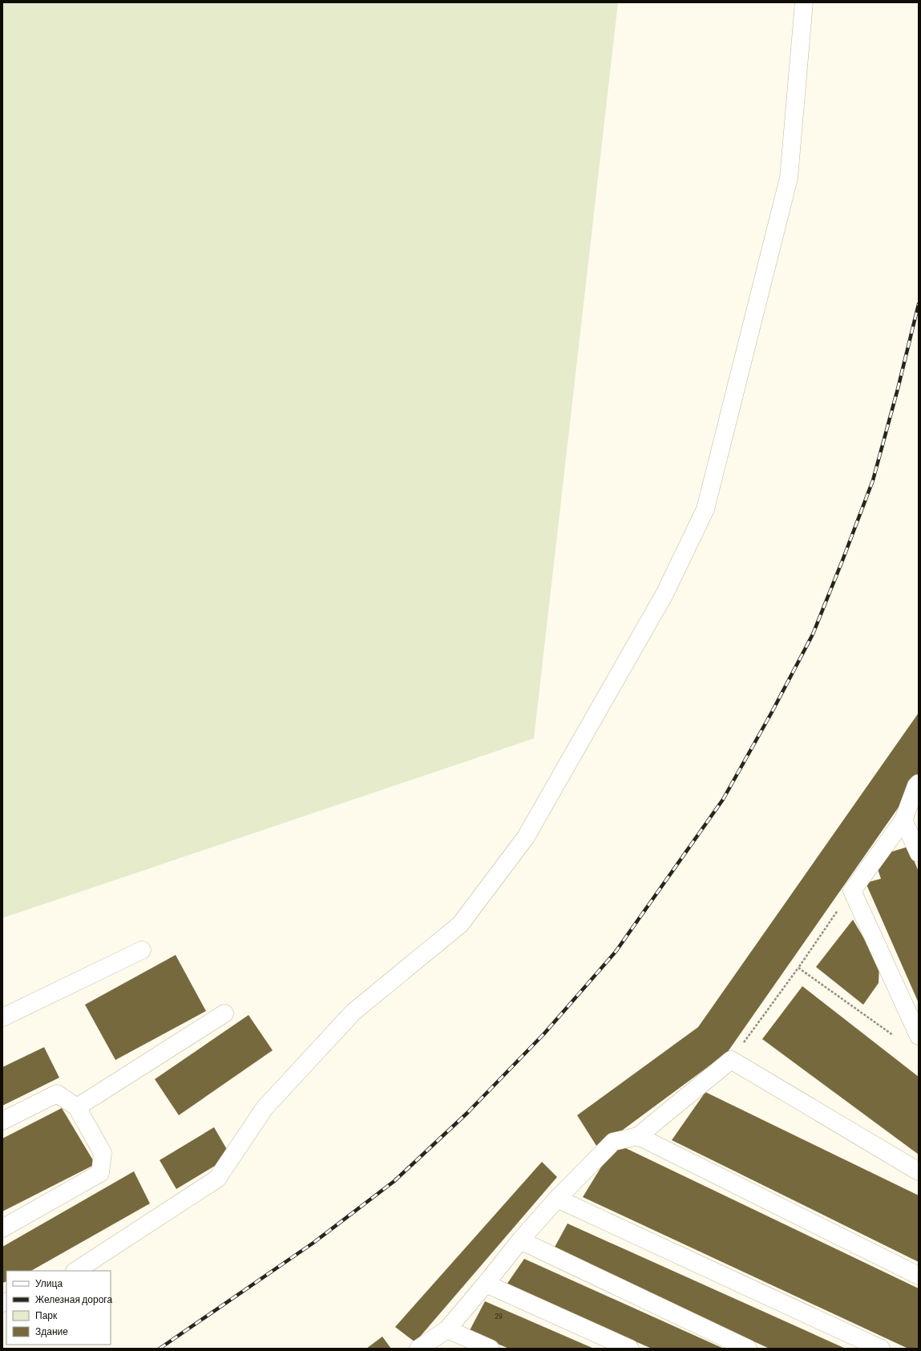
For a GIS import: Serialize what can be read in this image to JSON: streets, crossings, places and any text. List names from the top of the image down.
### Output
{
  "house_numbers": ["29"],
  "legend": [
    "Улица",
    "Железная дорога",
    "Парк",
    "Здание"
  ]
}
